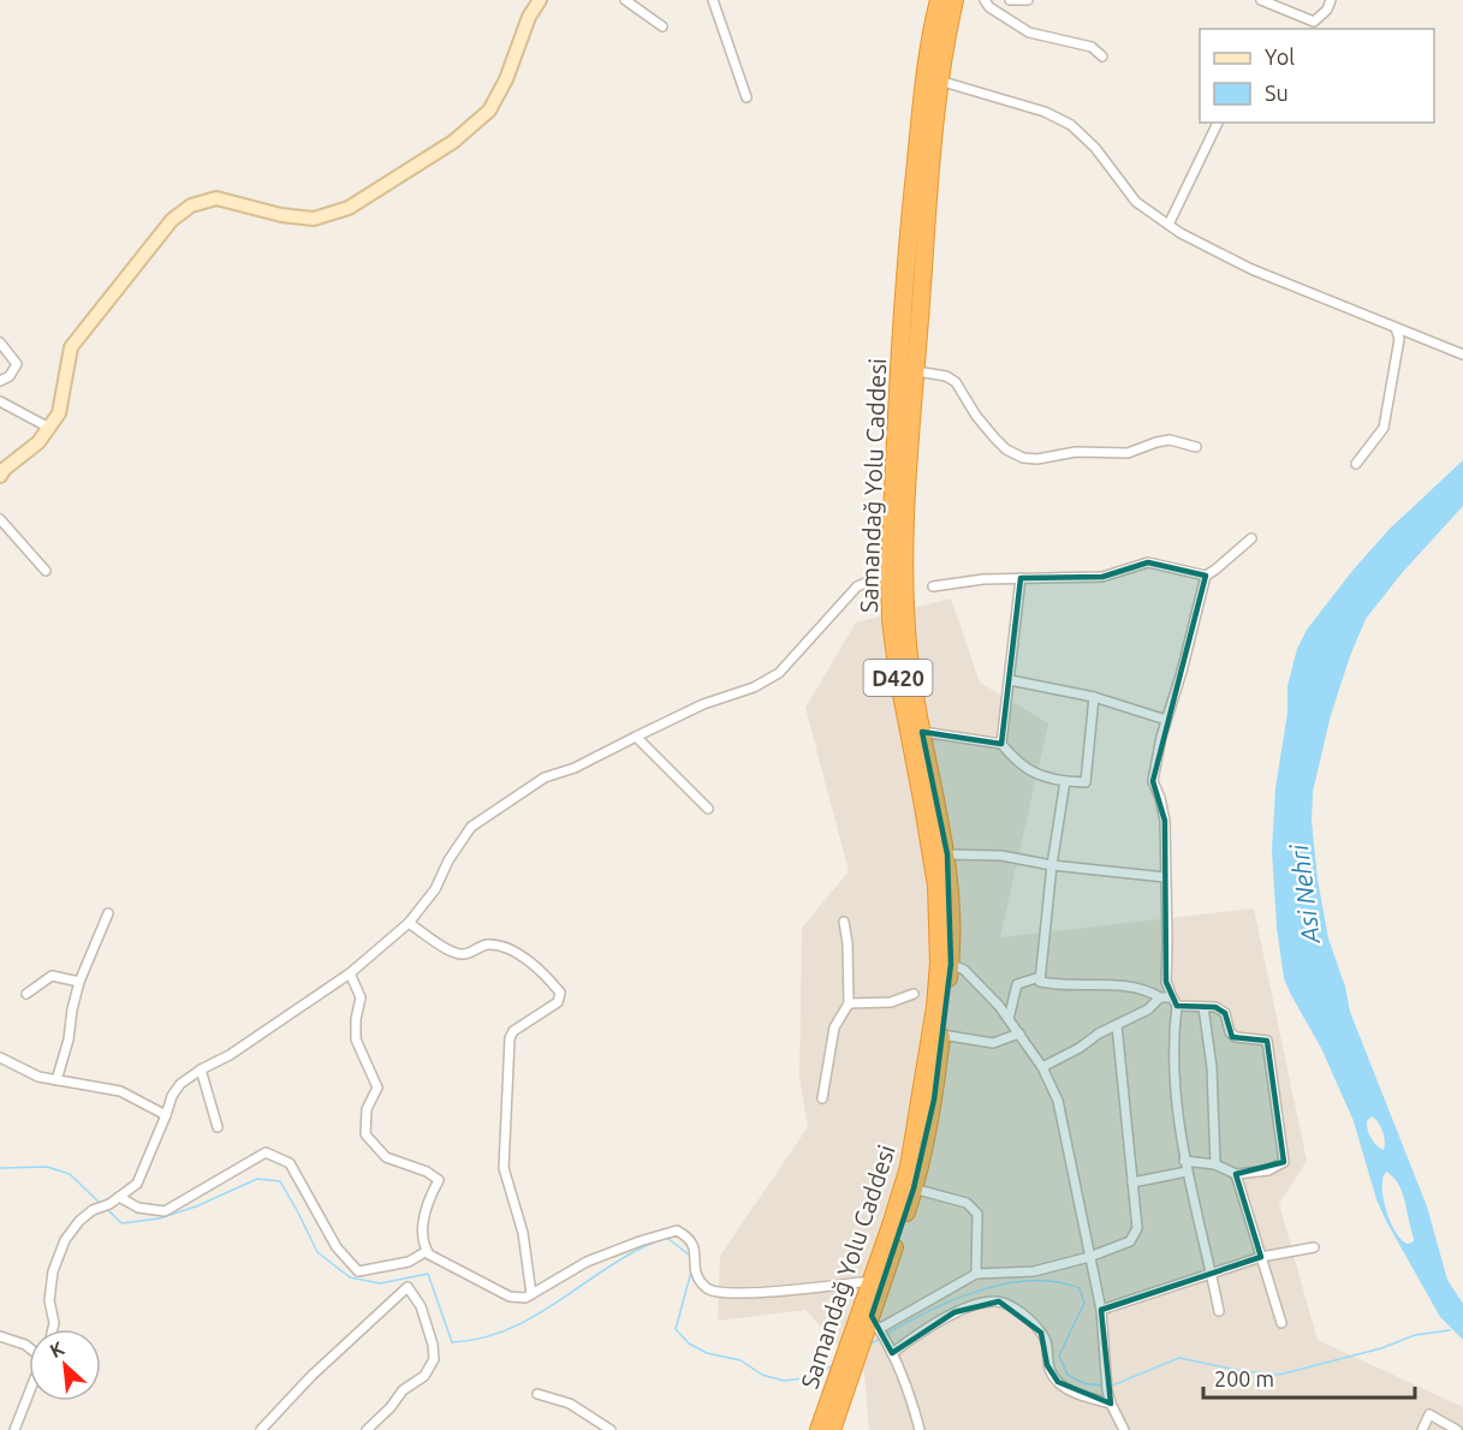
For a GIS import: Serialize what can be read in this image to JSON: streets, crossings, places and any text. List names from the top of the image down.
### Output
{
  "streets": {
    "highway": ["Samandağ Yolu Caddesi", "D420"]
  },
  "water": ["Asi Nehri"],
  "legend": ["Yol", "Su"],
  "scale_bar": "200 m",
  "north": "top left"
}
